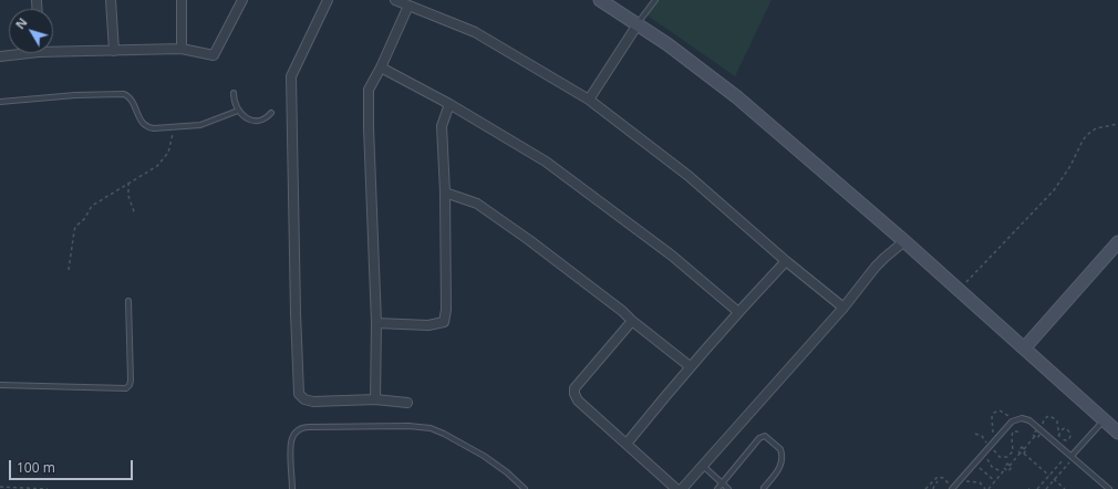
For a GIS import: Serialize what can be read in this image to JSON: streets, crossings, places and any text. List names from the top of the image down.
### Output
{
  "scale_bar": "100 m",
  "north": "top left"
}
